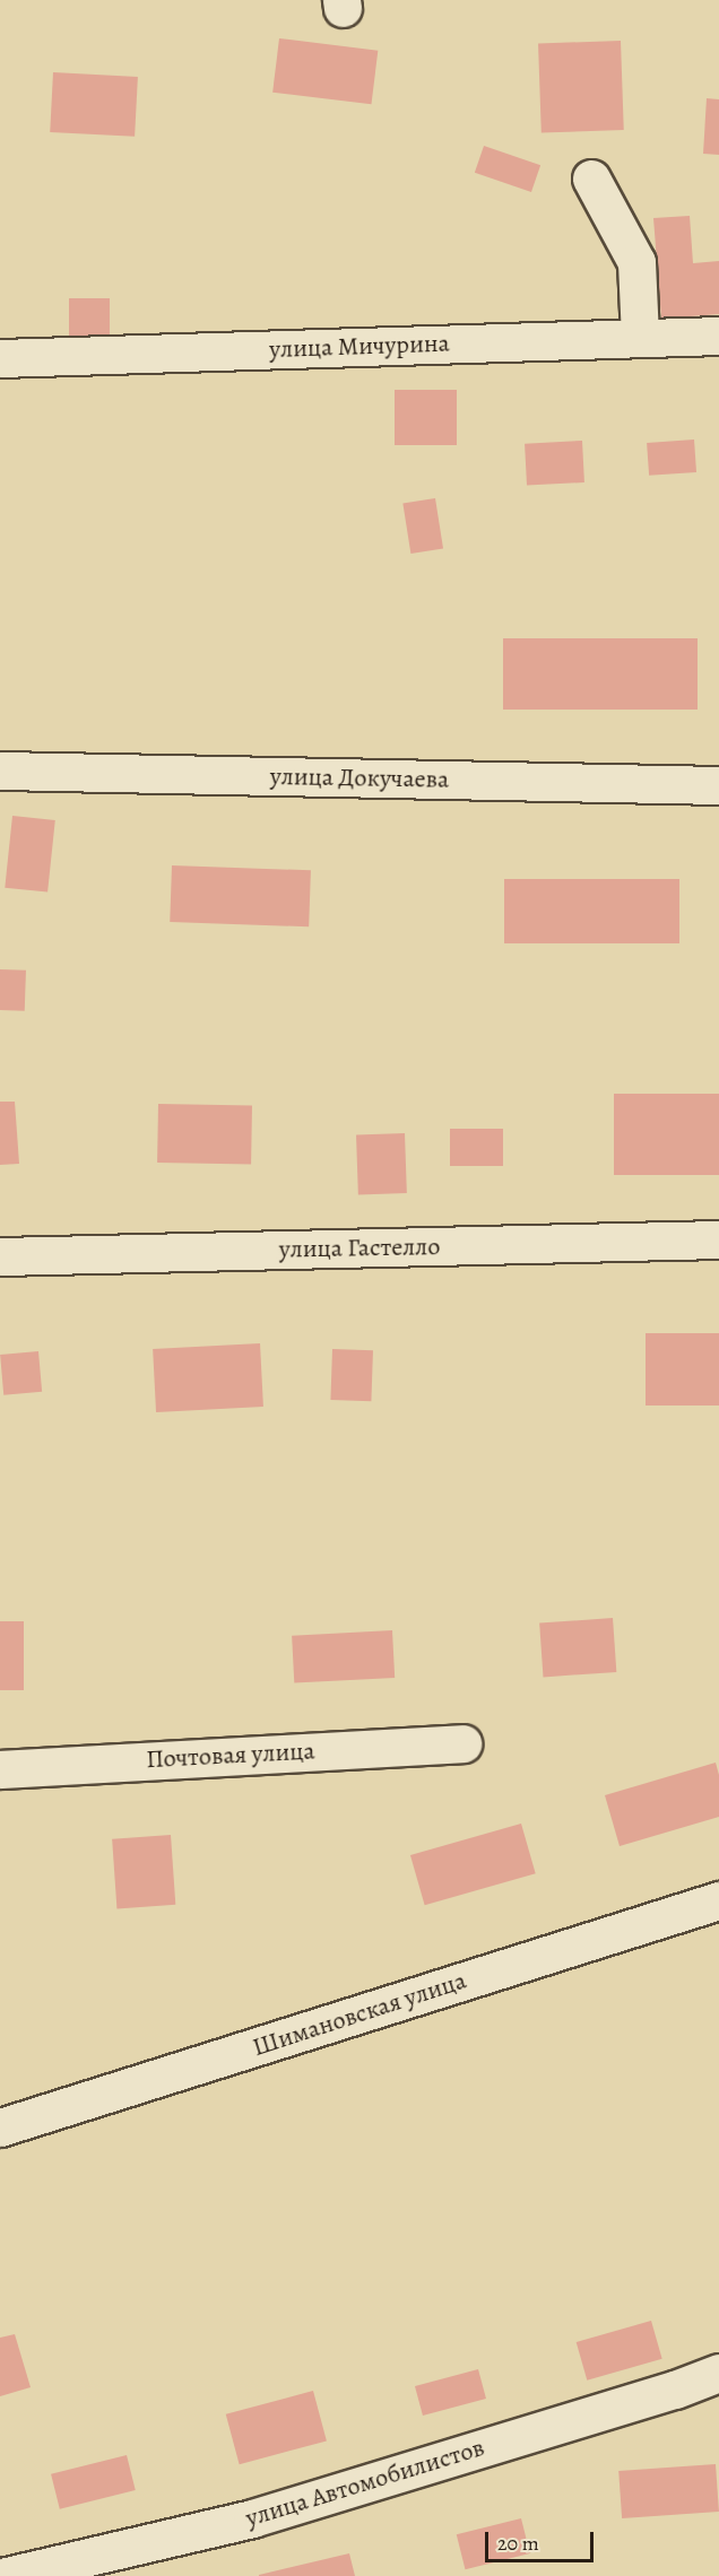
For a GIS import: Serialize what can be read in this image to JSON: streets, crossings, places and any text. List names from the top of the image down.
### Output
{
  "streets": {
    "street": [
      "улица Мичурина",
      "улица Докучаева",
      "улица Гастелло",
      "Почтовая улица",
      "Шимановская улица",
      "улица Автомобилистов"
    ]
  },
  "scale_bar": "20 m"
}
